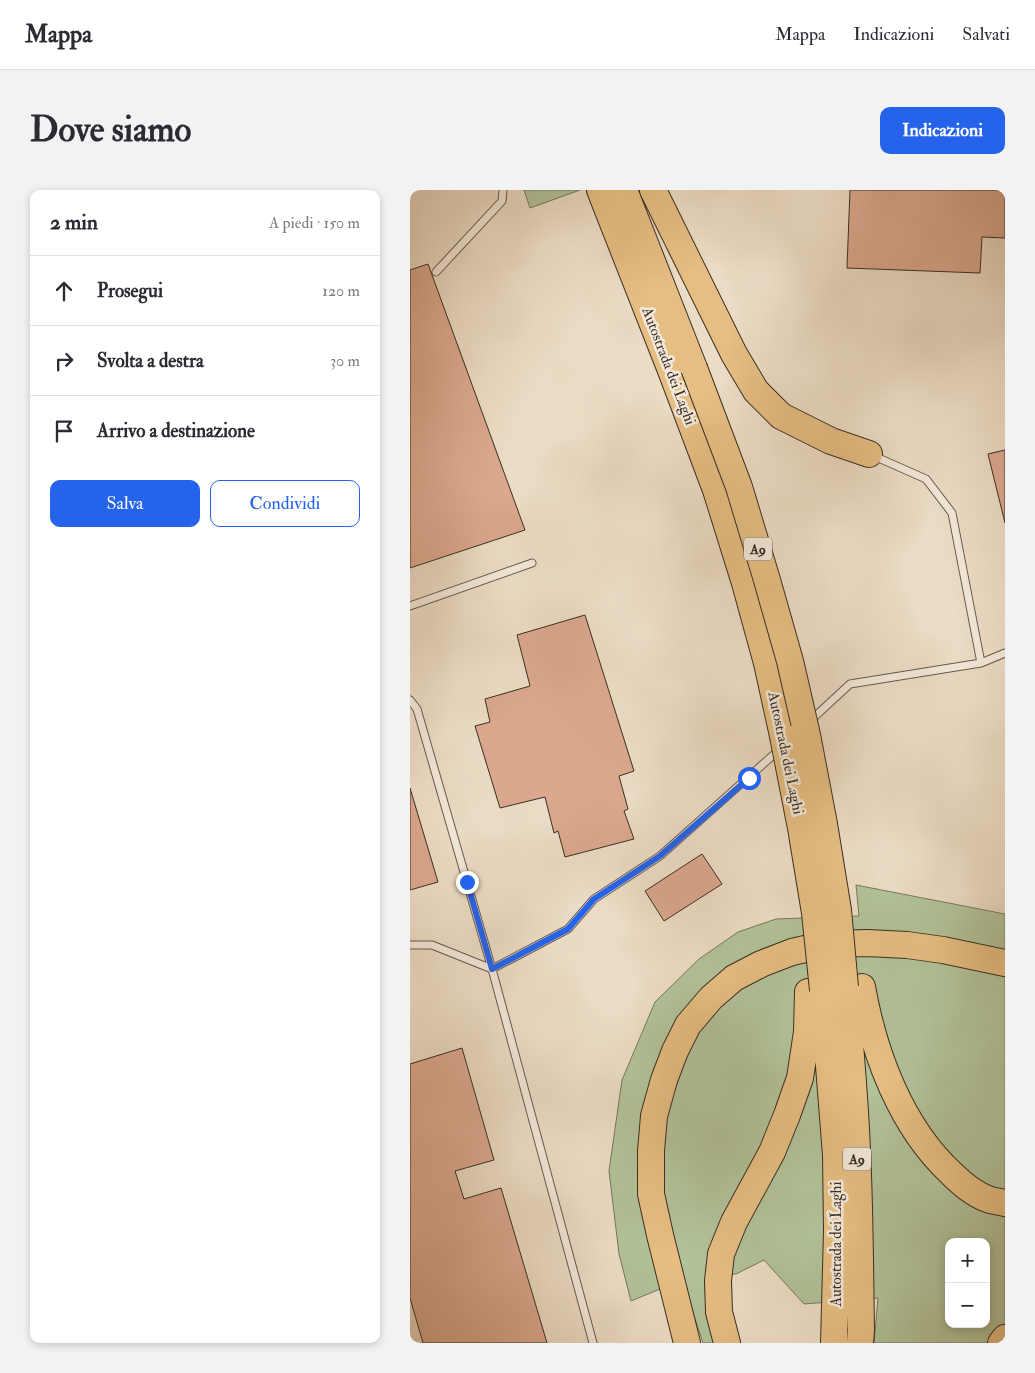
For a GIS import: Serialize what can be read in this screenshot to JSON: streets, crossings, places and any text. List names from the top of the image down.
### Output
{
  "streets": {
    "highway": ["Autostrada dei Laghi", "A9"]
  },
  "page": {
    "header": "Mappa",
    "nav": ["Mappa", "Indicazioni", "Salvati"],
    "buttons": [
      "Indicazioni",
      ["Salva", "Condividi"]
    ],
    "title": "Dove siamo",
    "heading": ["2 min", "A piedi · 150 m"],
    "list": [
      ["Prosegui", "120 m"],
      ["Svolta a destra", "30 m"],
      "Arrivo a destinazione"
    ],
    "map_buttons": ["+", "−"]
  }
}
